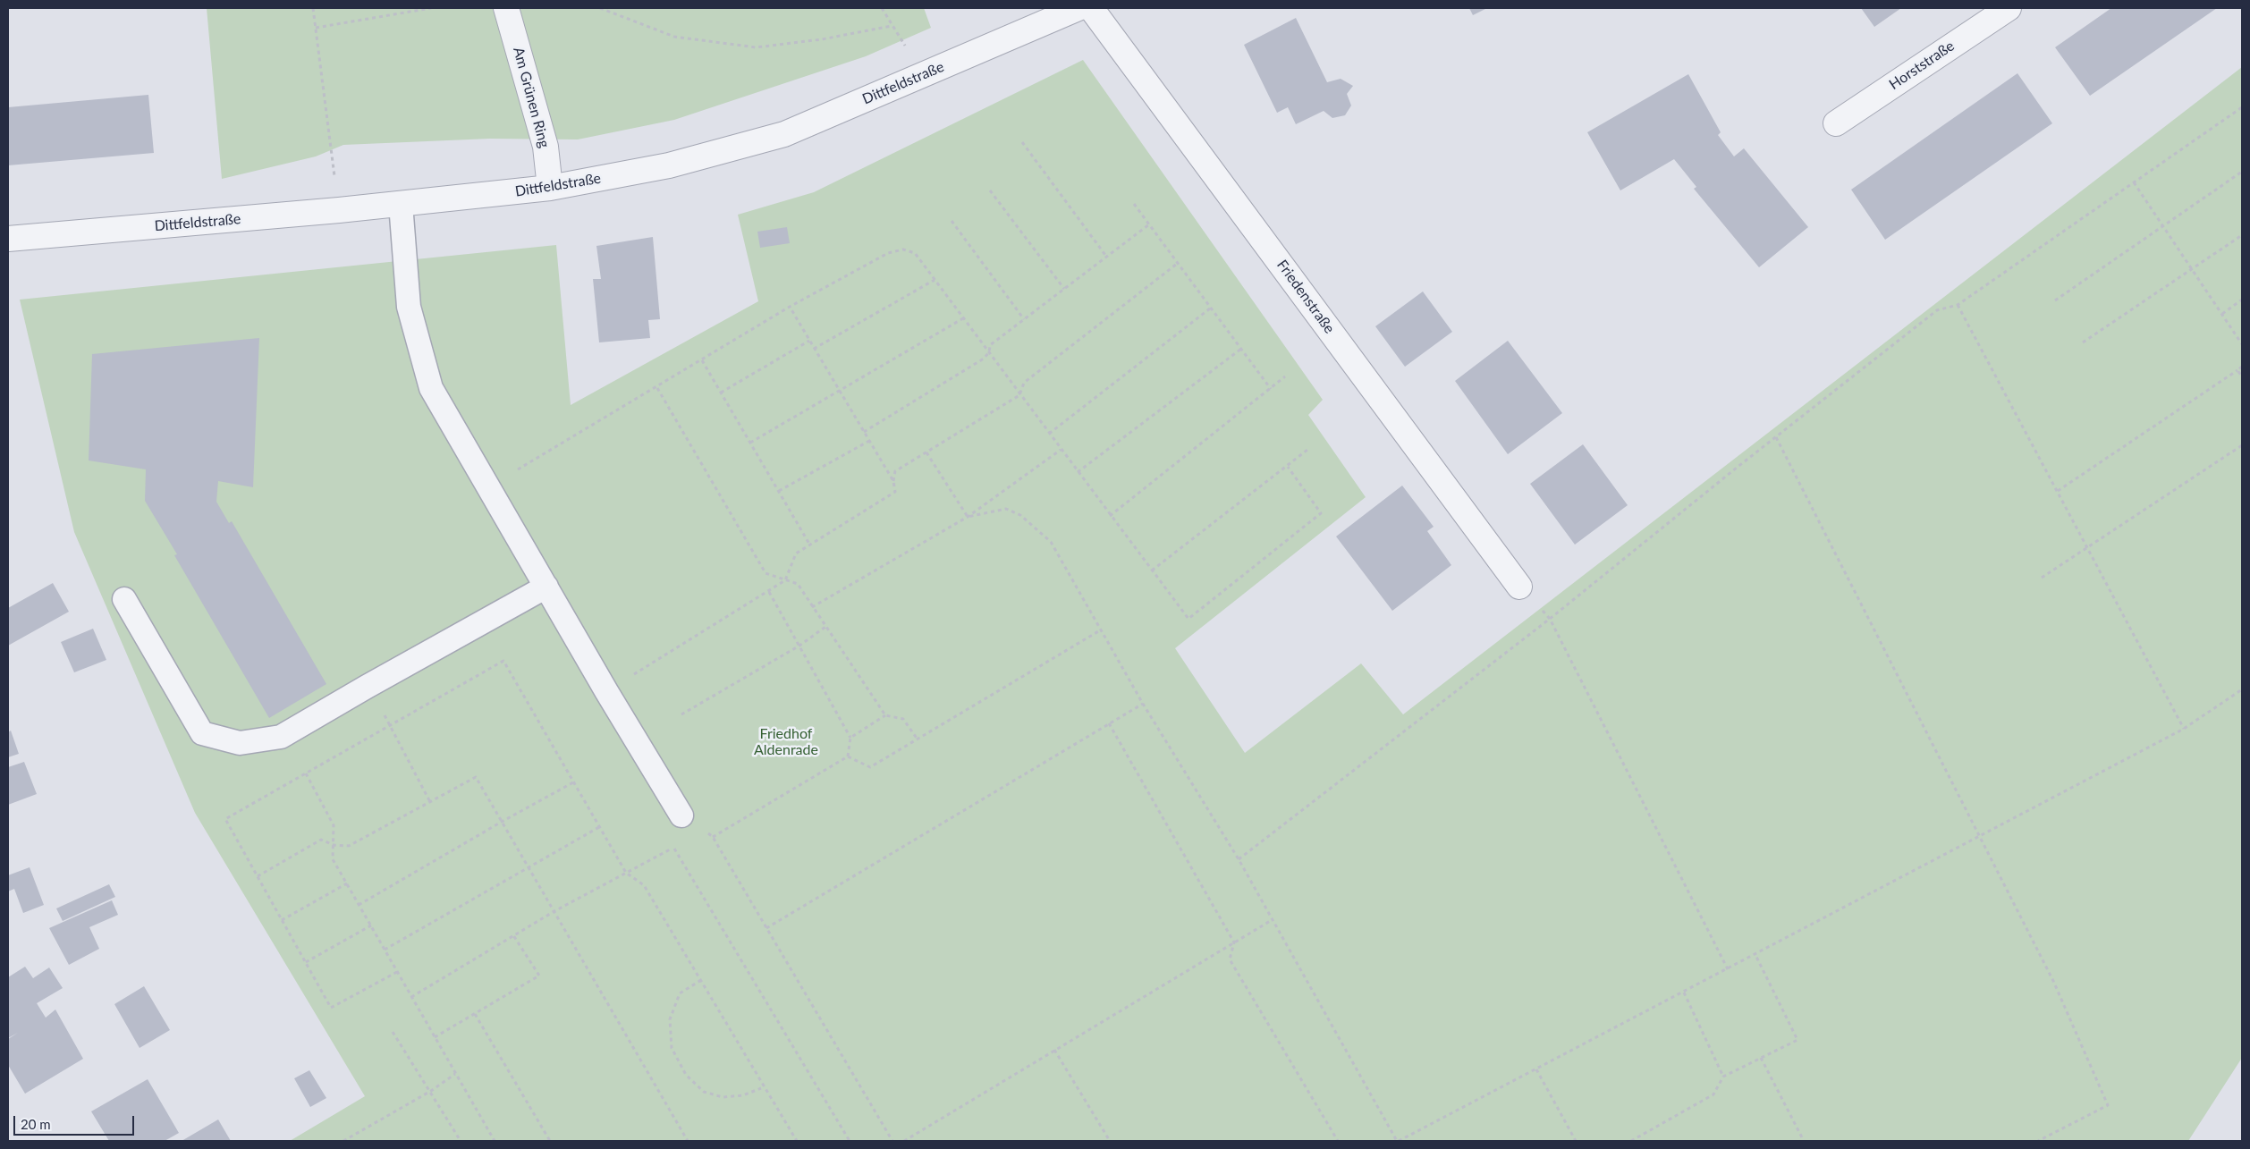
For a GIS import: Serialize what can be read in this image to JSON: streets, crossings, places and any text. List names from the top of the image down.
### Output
{
  "streets": {
    "street": [
      "Horststraße",
      "Dittfeldstraße",
      "Am Grünen Ring",
      "Friedenstraße"
    ]
  },
  "crossings": [
    ["Dittfeldstraße", "Am Grünen Ring"]
  ],
  "parks": ["Friedhof Aldenrade"],
  "scale_bar": "20 m"
}
